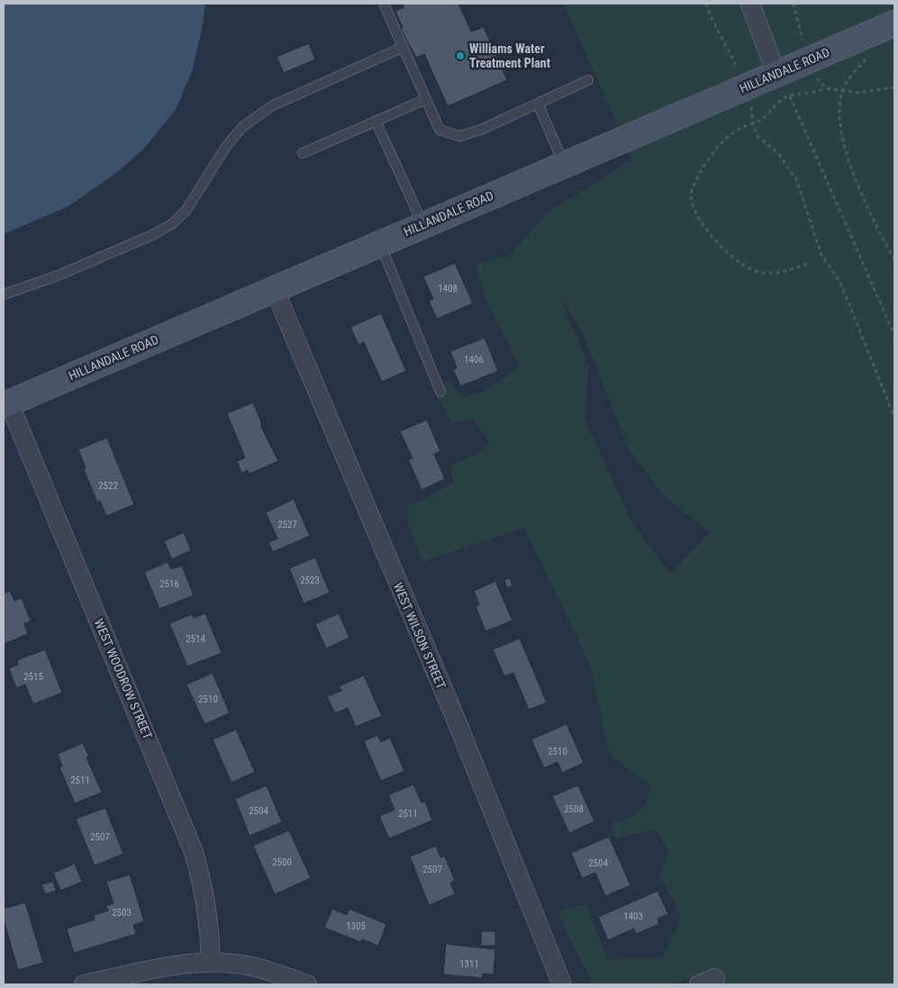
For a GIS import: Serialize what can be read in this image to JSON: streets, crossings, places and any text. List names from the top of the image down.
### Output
{
  "streets": {
    "main road": ["HILLANDALE ROAD"],
    "street": ["WEST WILSON STREET", "WEST WOODROW STREET"]
  },
  "crossings": [
    ["HILLANDALE ROAD", "WEST WILSON STREET"],
    ["HILLANDALE ROAD", "WEST WOODROW STREET"]
  ],
  "places": ["Williams Water Treatment Plant"],
  "house_numbers": [
    "1408",
    "1406",
    "2522",
    "2527",
    "2523",
    "2516",
    "2514",
    "2515",
    "2510",
    "2510",
    "2511",
    "2508",
    "2504",
    "2511",
    "2507",
    "2500",
    "2504",
    "2507",
    "2503",
    "1403",
    "1305",
    "1311"
  ]
}
